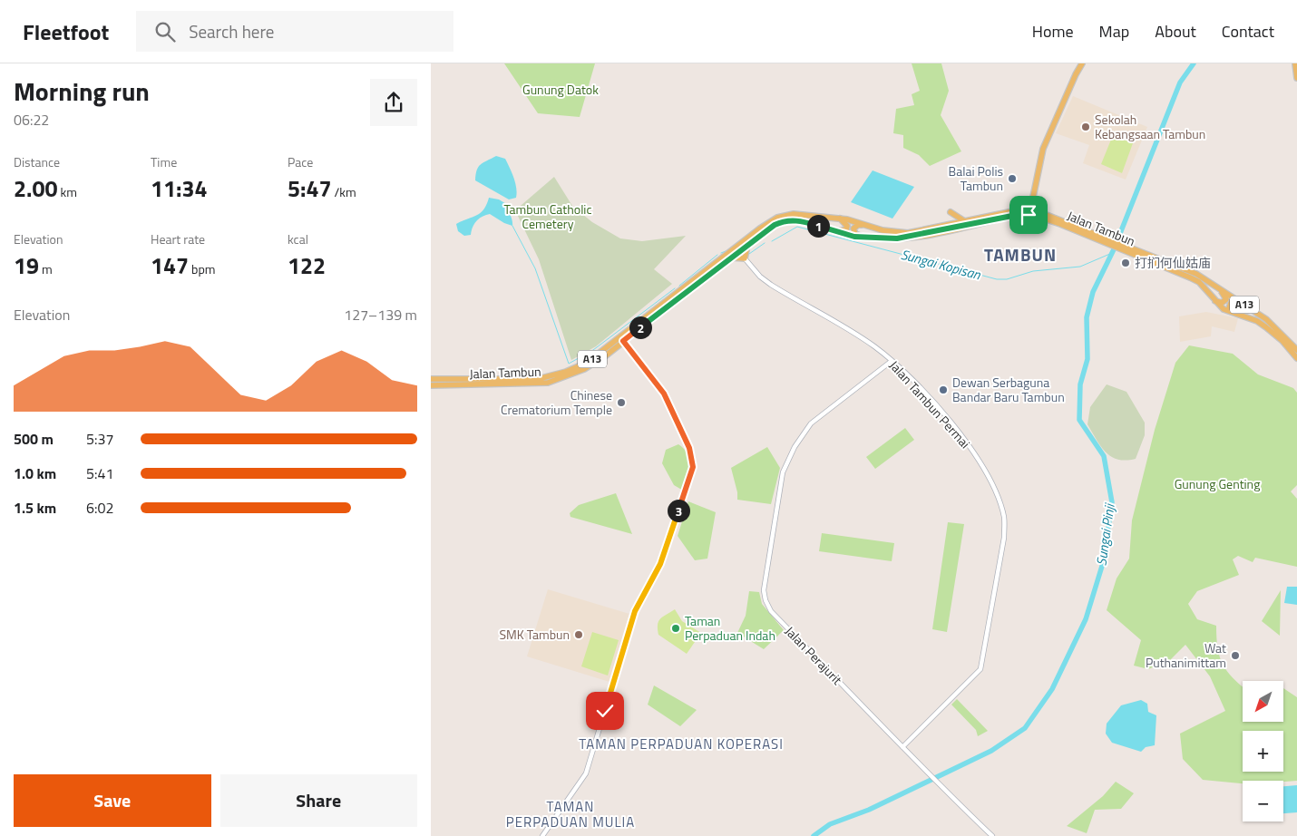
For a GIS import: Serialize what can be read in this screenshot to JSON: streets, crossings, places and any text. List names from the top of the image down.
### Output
{
  "streets": {
    "main road": ["Jalan Tambun", "A13"],
    "street": ["Jalan Tambun Permai", "Jalan Perajurit"]
  },
  "crossings": [
    ["Jalan Tambun Permai", "Jalan Perajurit"]
  ],
  "districts": ["TAMBUN", "TAMAN PERPADUAN KOPERASI", "TAMAN PERPADUAN MULIA"],
  "water": ["Sungai Kopisan", "Sungai Pinji"],
  "parks": ["Gunung Datok", "Tambun Catholic Cemetery", "Gunung Genting"],
  "places": [
    "Sekolah Kebangsaan Tambun",
    "Balai Polis Tambun",
    "打扪何仙姑庙",
    "Dewan Serbaguna Bandar Baru Tambun",
    "Chinese Crematorium Temple",
    "Taman Perpaduan Indah",
    "SMK Tambun",
    "Wat Puthanimittam"
  ],
  "north": "bottom left",
  "page": {
    "header": "Fleetfoot",
    "search": "Search here",
    "nav": [
      "Home",
      "Map",
      "About",
      "Contact"
    ],
    "heading": ["Morning run", "06:22"],
    "stats": [
      ["Distance", "2.00 km"],
      ["Time", "11:34"],
      ["Pace", "5:47 /km"],
      ["Elevation", "19 m"],
      ["Heart rate", "147 bpm"],
      ["kcal", "122"]
    ],
    "pins": ["1", "2", "3"],
    "chart": ["Elevation", "127–139 m"],
    "list": [
      {
        "name": "500 m",
        "note": "5:37"
      },
      {
        "name": "1.0 km",
        "note": "5:41"
      },
      {
        "name": "1.5 km",
        "note": "6:02"
      }
    ],
    "map_buttons": ["+", "−"],
    "buttons": ["Save", "Share"]
  }
}
